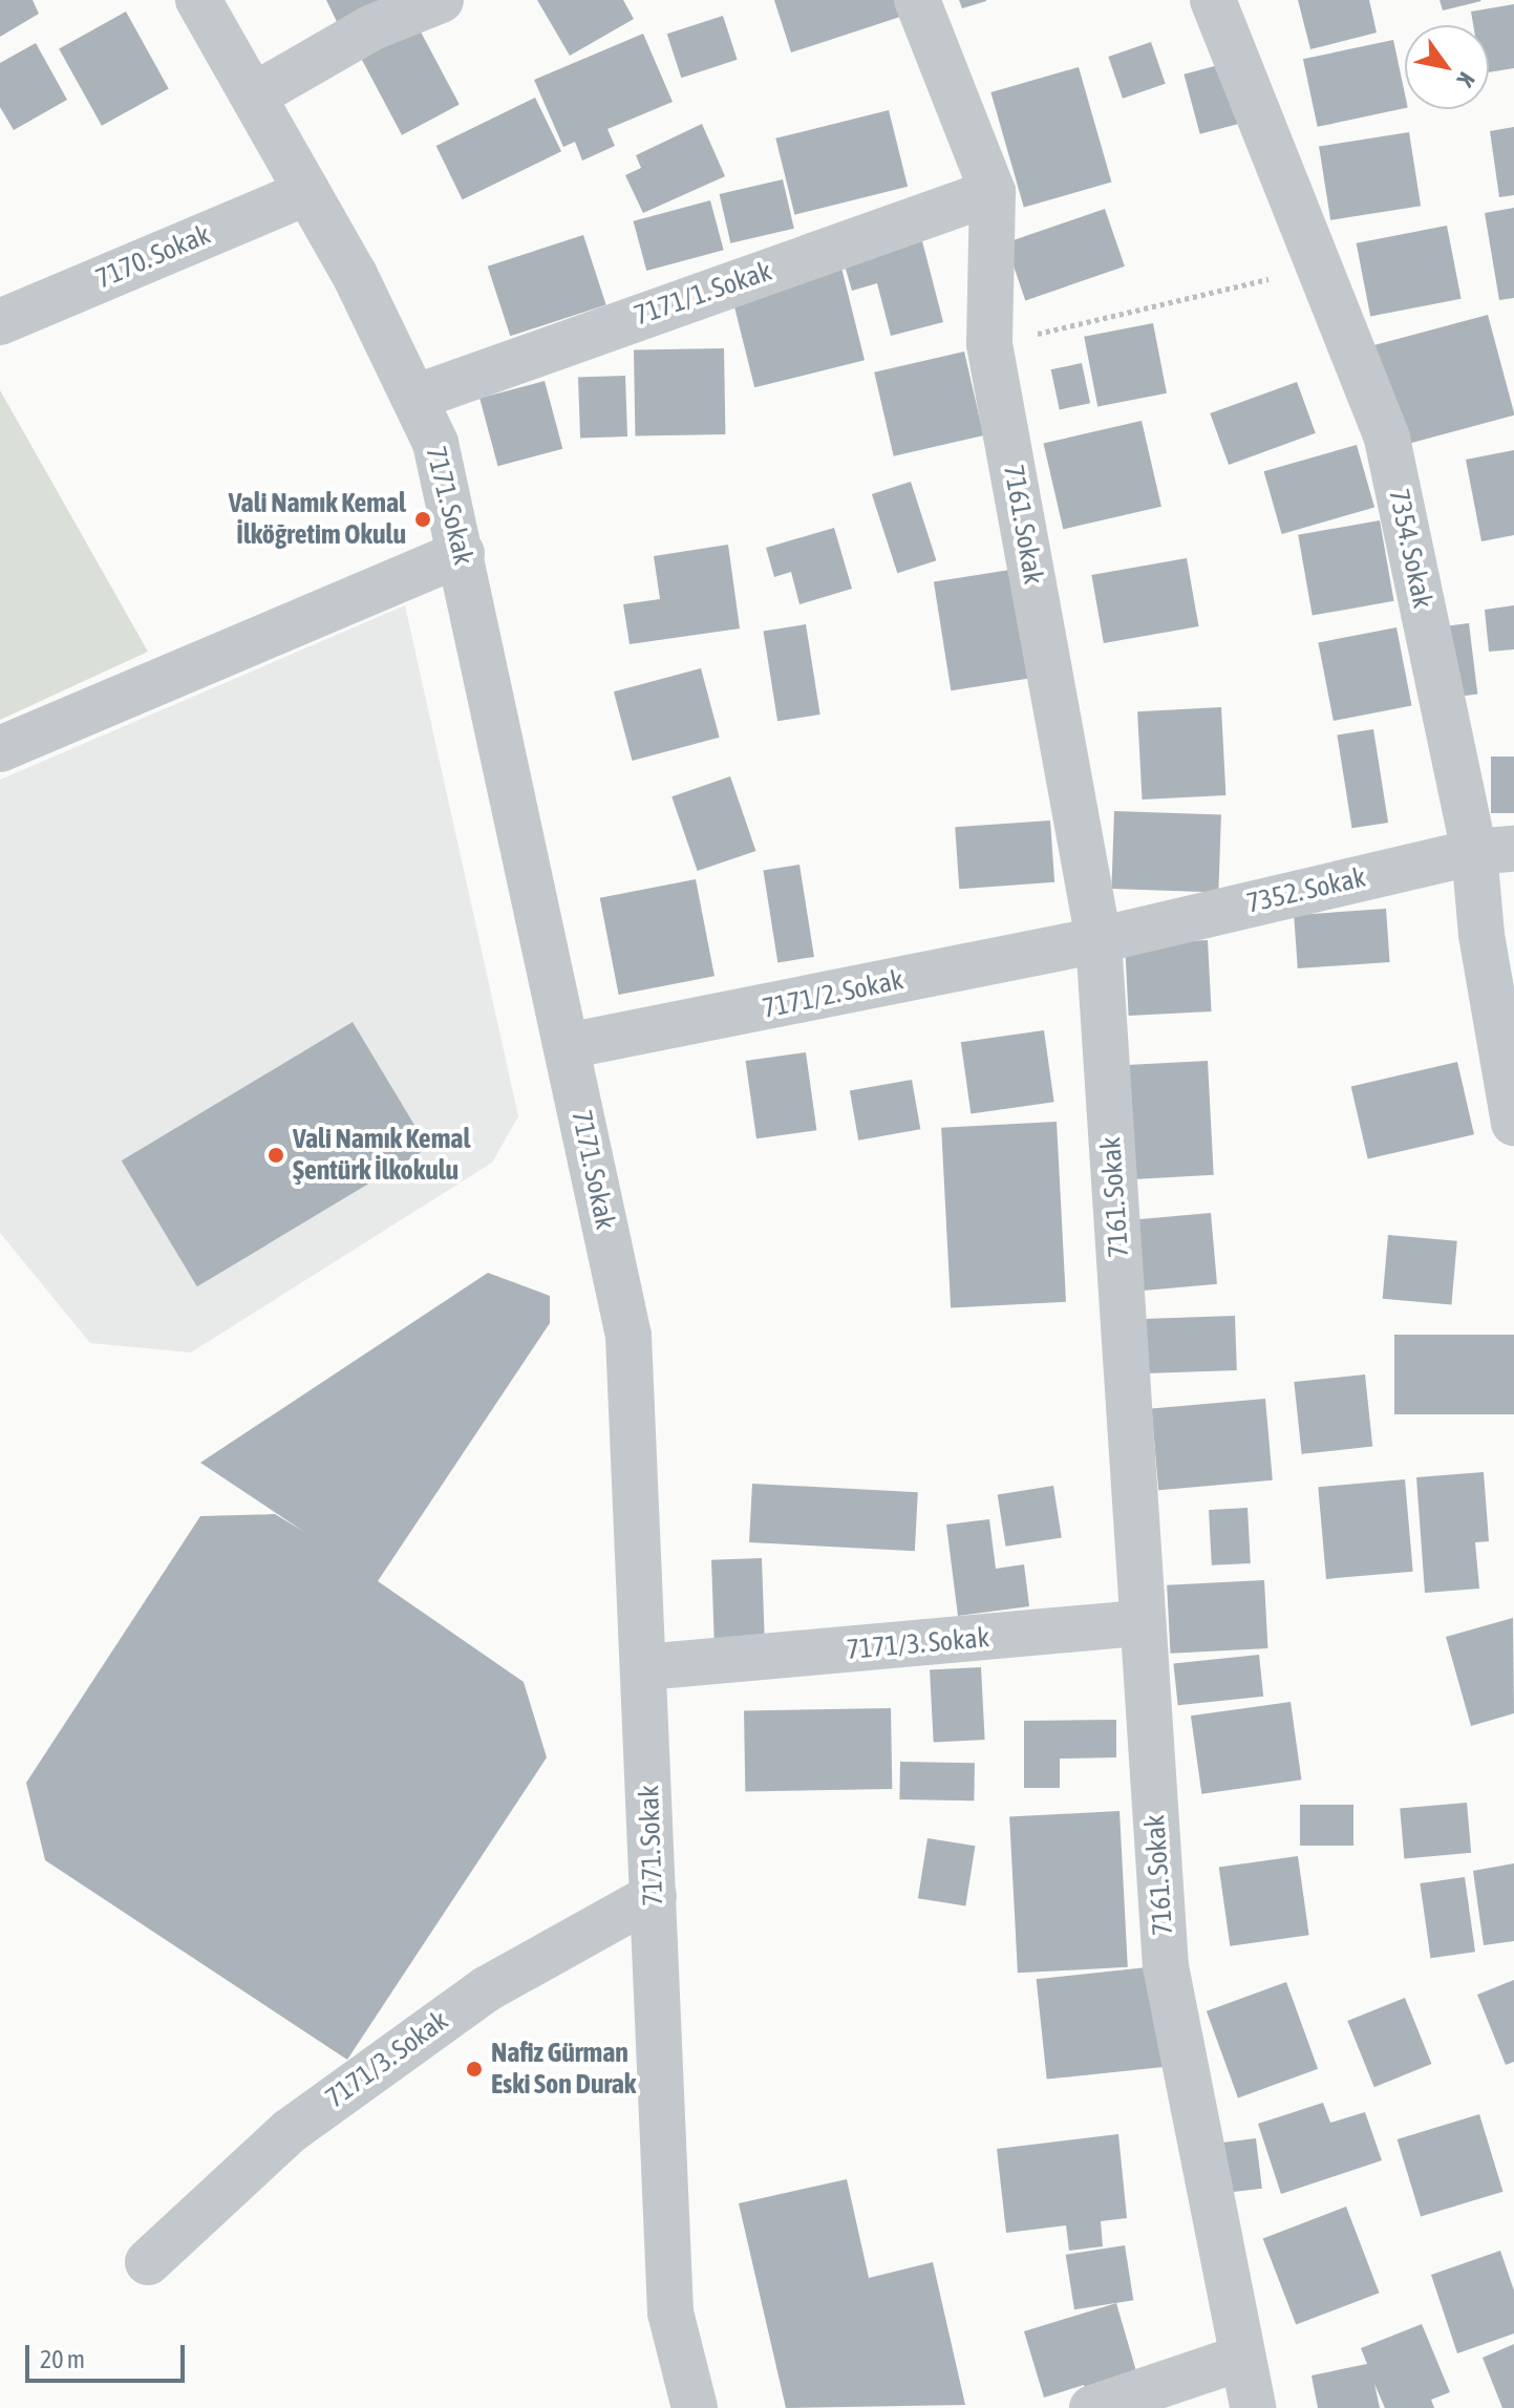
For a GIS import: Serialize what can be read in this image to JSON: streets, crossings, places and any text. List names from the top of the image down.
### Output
{
  "streets": {
    "street": [
      "7170. Sokak",
      "7171/1. Sokak",
      "7171. Sokak",
      "7161. Sokak",
      "7354. Sokak",
      "7352. Sokak",
      "7171/2. Sokak",
      "7171/3. Sokak"
    ]
  },
  "crossings": [
    ["7170. Sokak", "7171. Sokak"],
    ["7171/1. Sokak", "7171. Sokak"],
    ["7171/1. Sokak", "7161. Sokak"],
    ["7171. Sokak", "7171/2. Sokak"],
    ["7171. Sokak", "7171/3. Sokak"],
    ["7161. Sokak", "7352. Sokak"],
    ["7161. Sokak", "7171/2. Sokak"],
    ["7161. Sokak", "7171/3. Sokak"],
    ["7354. Sokak", "7352. Sokak"],
    ["7352. Sokak", "7171/2. Sokak"]
  ],
  "places": ["Vali Namık Kemal İlköğretim Okulu", "Vali Namık Kemal Şentürk İlkokulu", "Nafiz Gürman Eski Son Durak"],
  "scale_bar": "20 m",
  "north": "bottom right"
}
